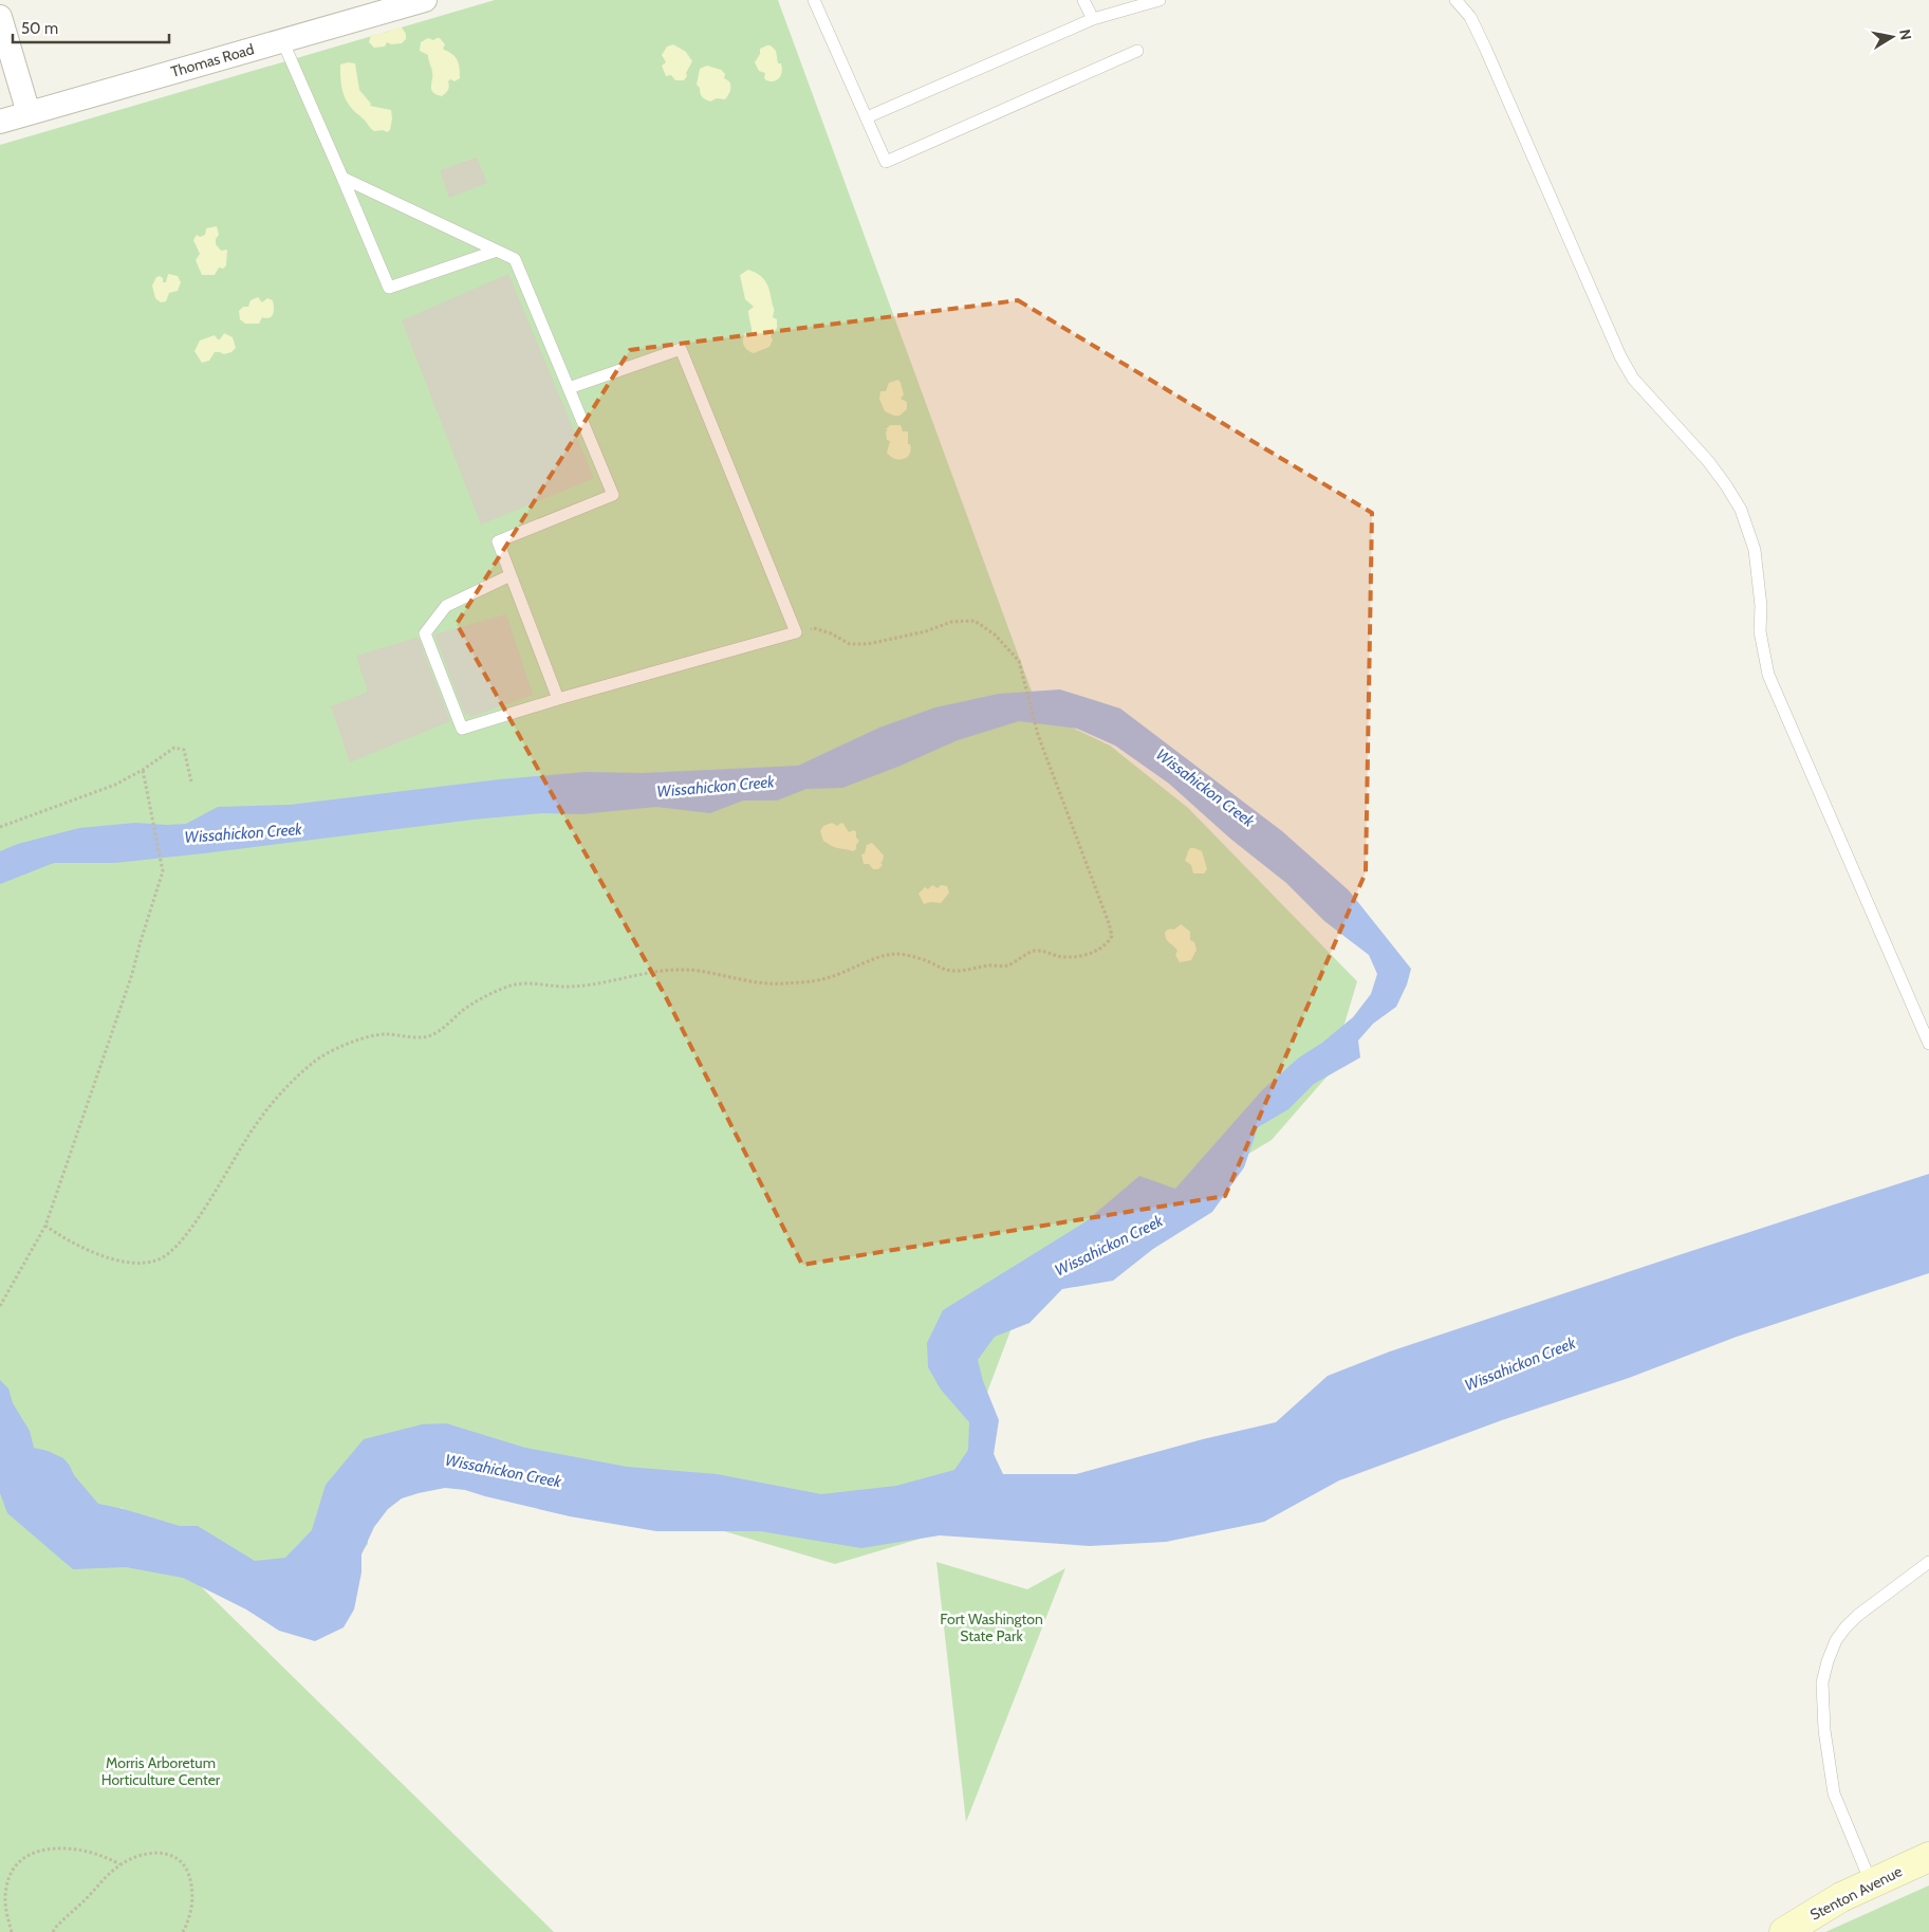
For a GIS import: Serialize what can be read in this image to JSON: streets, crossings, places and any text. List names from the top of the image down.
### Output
{
  "streets": {
    "main road": ["Stenton Avenue"],
    "street": ["Thomas Road"]
  },
  "water": ["Wissahickon Creek"],
  "parks": ["Fort Washington State Park", "Morris Arboretum Horticulture Center"],
  "scale_bar": "50 m",
  "north": "right"
}
